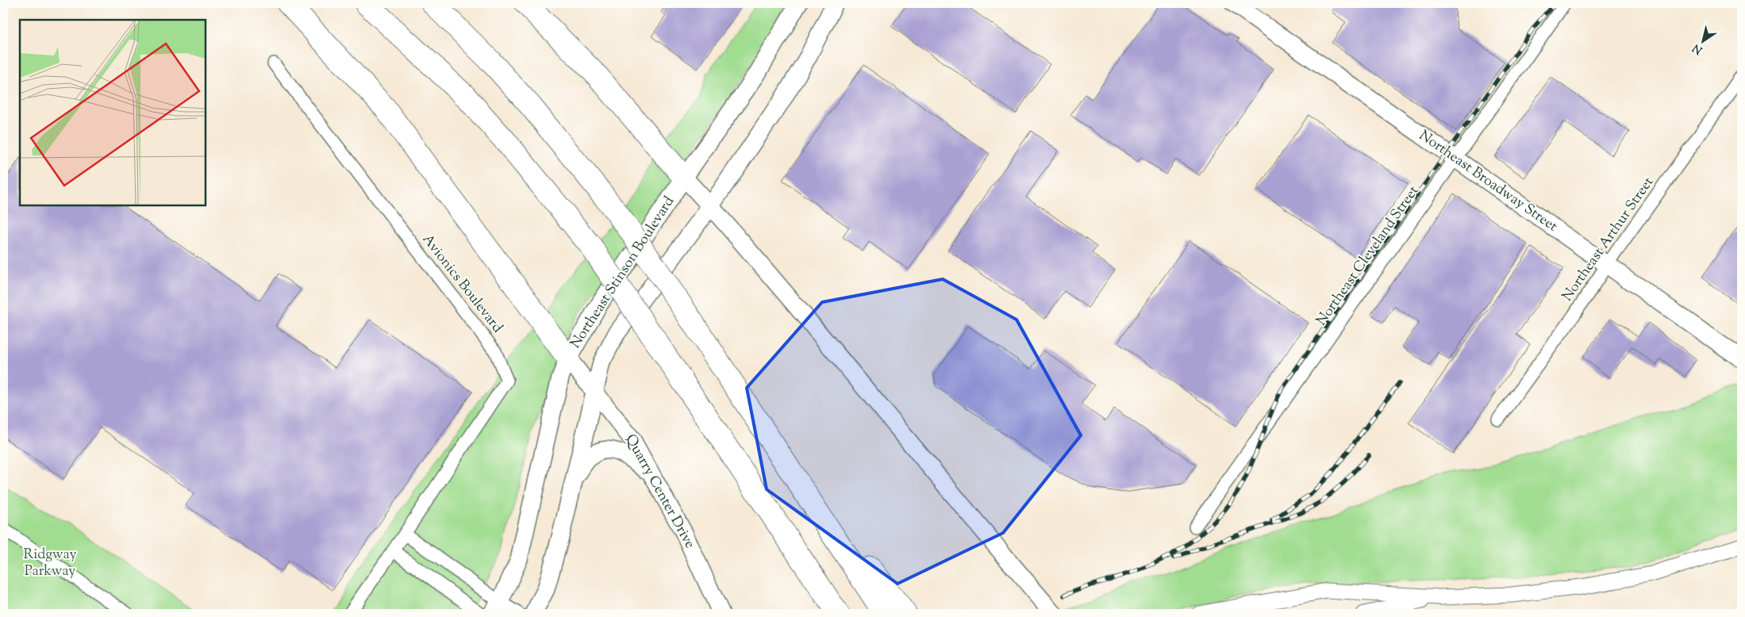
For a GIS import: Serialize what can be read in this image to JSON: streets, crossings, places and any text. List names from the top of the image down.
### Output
{
  "streets": {
    "main road": ["Northeast Broadway Street", "Northeast Stinson Boulevard", "Quarry Center Drive"],
    "street": ["Northeast Arthur Street", "Northeast Cleveland Street", "Avionics Boulevard"]
  },
  "crossings": [
    ["Northeast Broadway Street", "Northeast Arthur Street"],
    ["Northeast Broadway Street", "Northeast Cleveland Street"],
    ["Northeast Stinson Boulevard", "Quarry Center Drive"]
  ],
  "parks": ["Ridgway Parkway"],
  "north": "bottom left"
}
